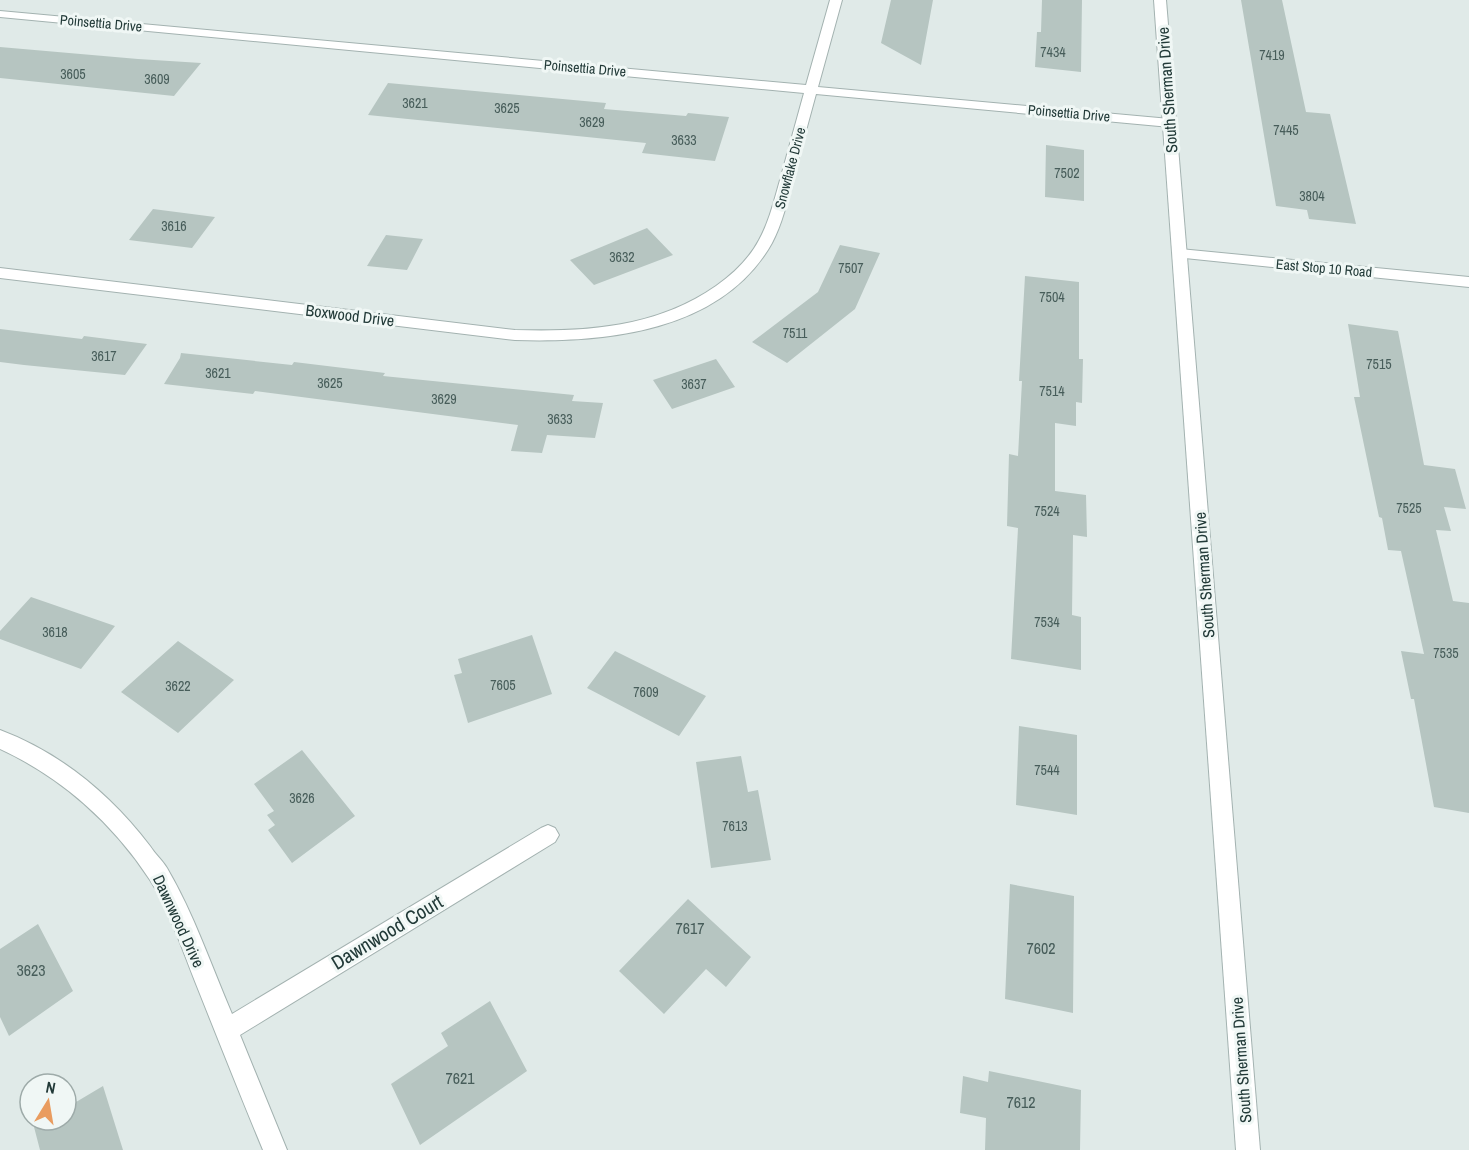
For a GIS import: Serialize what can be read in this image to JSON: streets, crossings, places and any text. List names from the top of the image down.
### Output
{
  "streets": {
    "street": [
      "Poinsettia Drive",
      "South Sherman Drive",
      "Snowflake Drive",
      "East Stop 10 Road",
      "Boxwood Drive",
      "Dawnwood Drive",
      "Dawnwood Court"
    ]
  },
  "crossings": [
    ["Poinsettia Drive", "South Sherman Drive"],
    ["Poinsettia Drive", "Snowflake Drive"],
    ["South Sherman Drive", "East Stop 10 Road"],
    ["Snowflake Drive", "Boxwood Drive"],
    ["Dawnwood Drive", "Dawnwood Court"]
  ],
  "house_numbers": [
    "7434",
    "7419",
    "3605",
    "3609",
    "3621",
    "3625",
    "3629",
    "7445",
    "3633",
    "7502",
    "3804",
    "3616",
    "3632",
    "7507",
    "7504",
    "7511",
    "3617",
    "7515",
    "3621",
    "3625",
    "3637",
    "7514",
    "3629",
    "3633",
    "7525",
    "7524",
    "7534",
    "3618",
    "7535",
    "7605",
    "3622",
    "7609",
    "7544",
    "3626",
    "7613",
    "7617",
    "7602",
    "3623",
    "7621",
    "7612"
  ],
  "north": "top"
}
